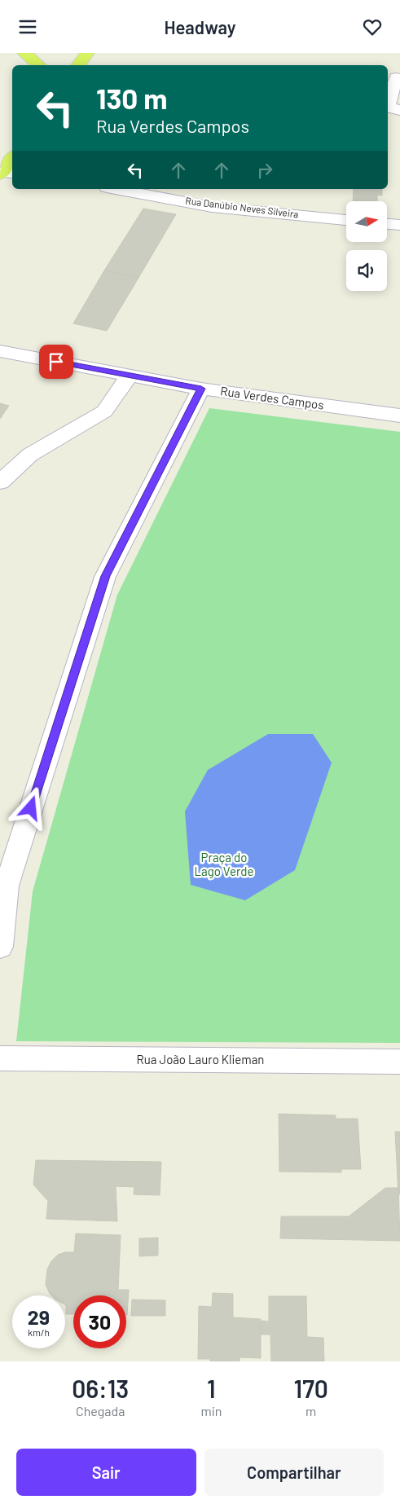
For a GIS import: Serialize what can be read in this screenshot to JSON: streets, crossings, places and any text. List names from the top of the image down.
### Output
{
  "streets": {
    "street": ["Rua Danúbio Neves Silveira", "Rua Verdes Campos", "Rua João Lauro Klieman"]
  },
  "parks": ["Praça do Lago Verde"],
  "north": "right",
  "page": {
    "header": "Headway",
    "turn": ["130 m", "Rua Verdes Campos"],
    "speed": "29 km/h",
    "limit": "30",
    "eta": [
      "06:13",
      "Chegada",
      "1",
      "min",
      "170",
      "m"
    ],
    "buttons": ["Sair", "Compartilhar"]
  }
}
